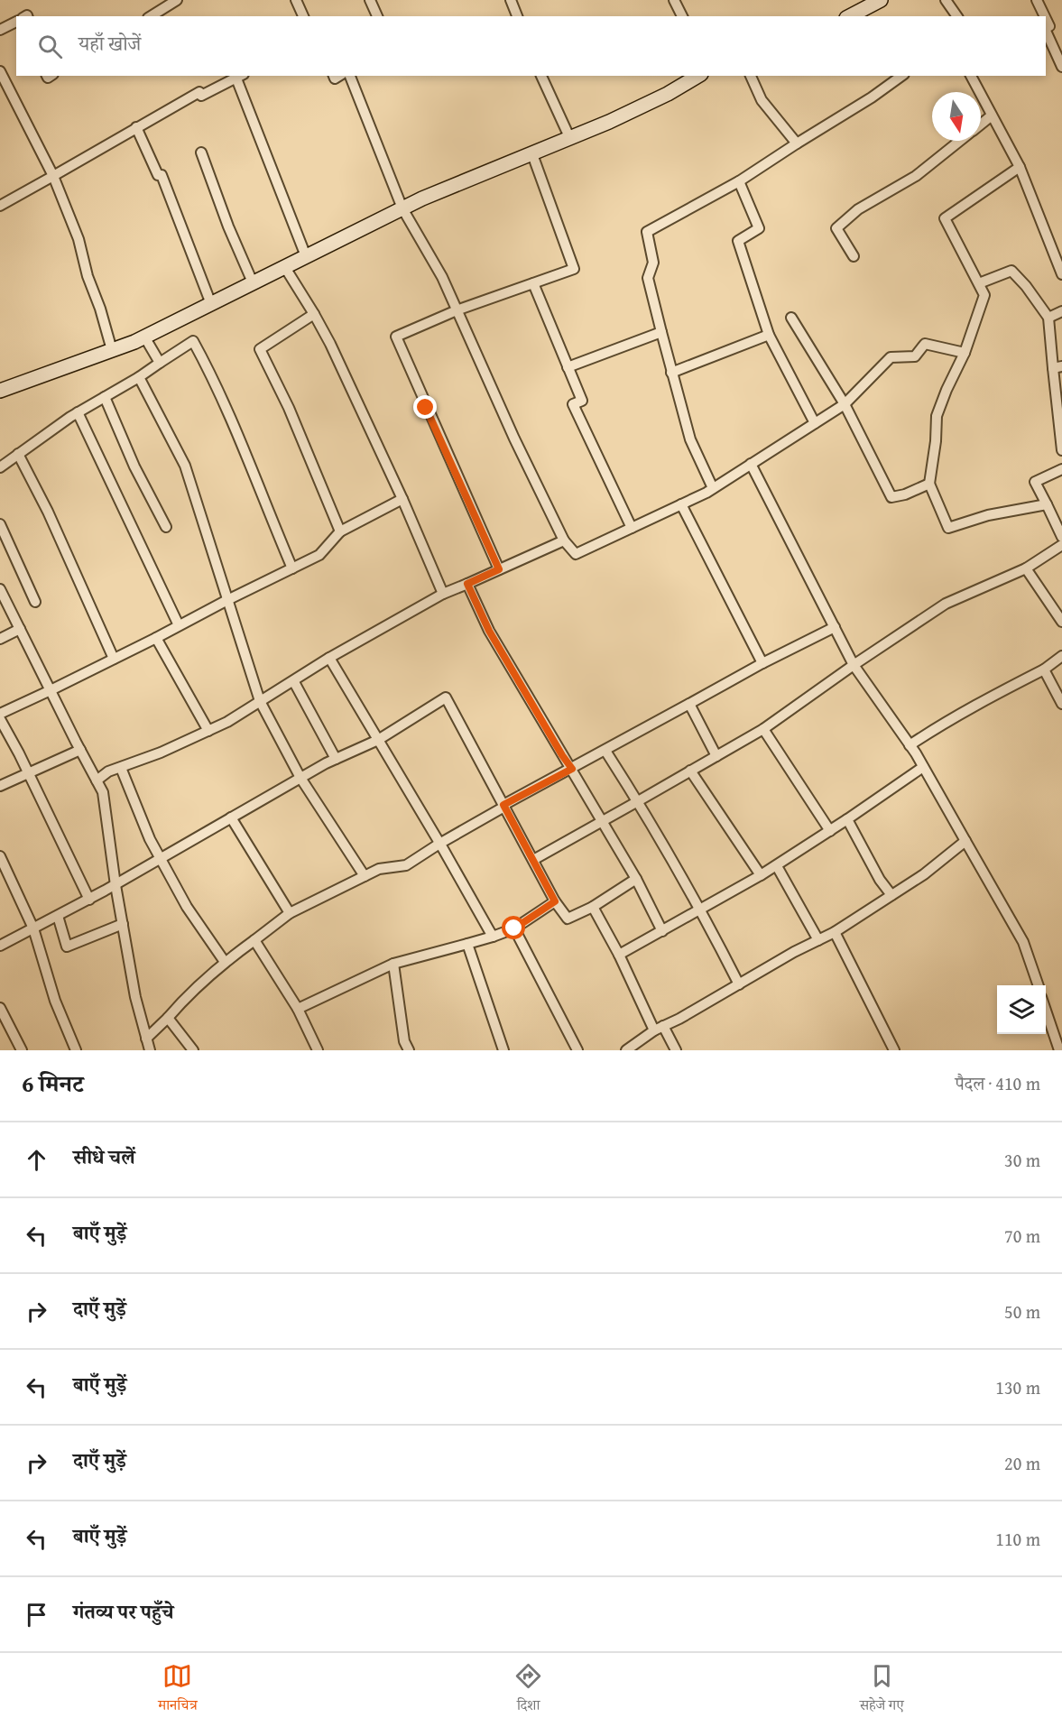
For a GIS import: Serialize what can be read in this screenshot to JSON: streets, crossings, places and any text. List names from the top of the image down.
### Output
{
  "north": "bottom",
  "page": {
    "search": "यहाँ खोजें",
    "heading": ["6 मिनट", "पैदल · 410 m"],
    "list": [
      ["सीधे चलें", "30 m"],
      ["बाएँ मुड़ें", "70 m"],
      ["दाएँ मुड़ें", "50 m"],
      ["बाएँ मुड़ें", "130 m"],
      ["दाएँ मुड़ें", "20 m"],
      ["बाएँ मुड़ें", "110 m"],
      "गंतव्य पर पहुँचे"
    ],
    "nav": ["मानचित्र", "दिशा", "सहेजे गए"]
  }
}
